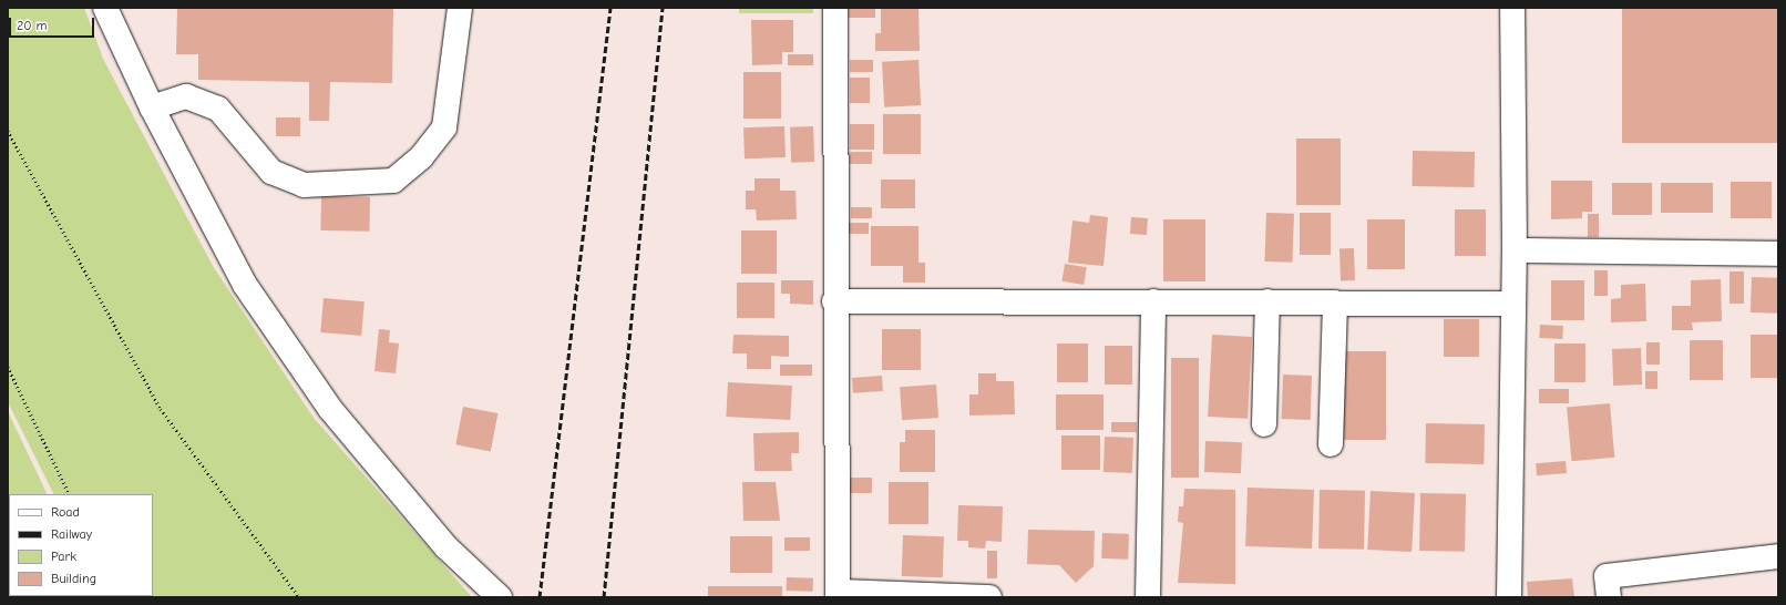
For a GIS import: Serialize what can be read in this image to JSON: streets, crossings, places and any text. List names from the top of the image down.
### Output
{
  "legend": [
    "Road",
    "Railway",
    "Park",
    "Building"
  ],
  "scale_bar": "20 m"
}
